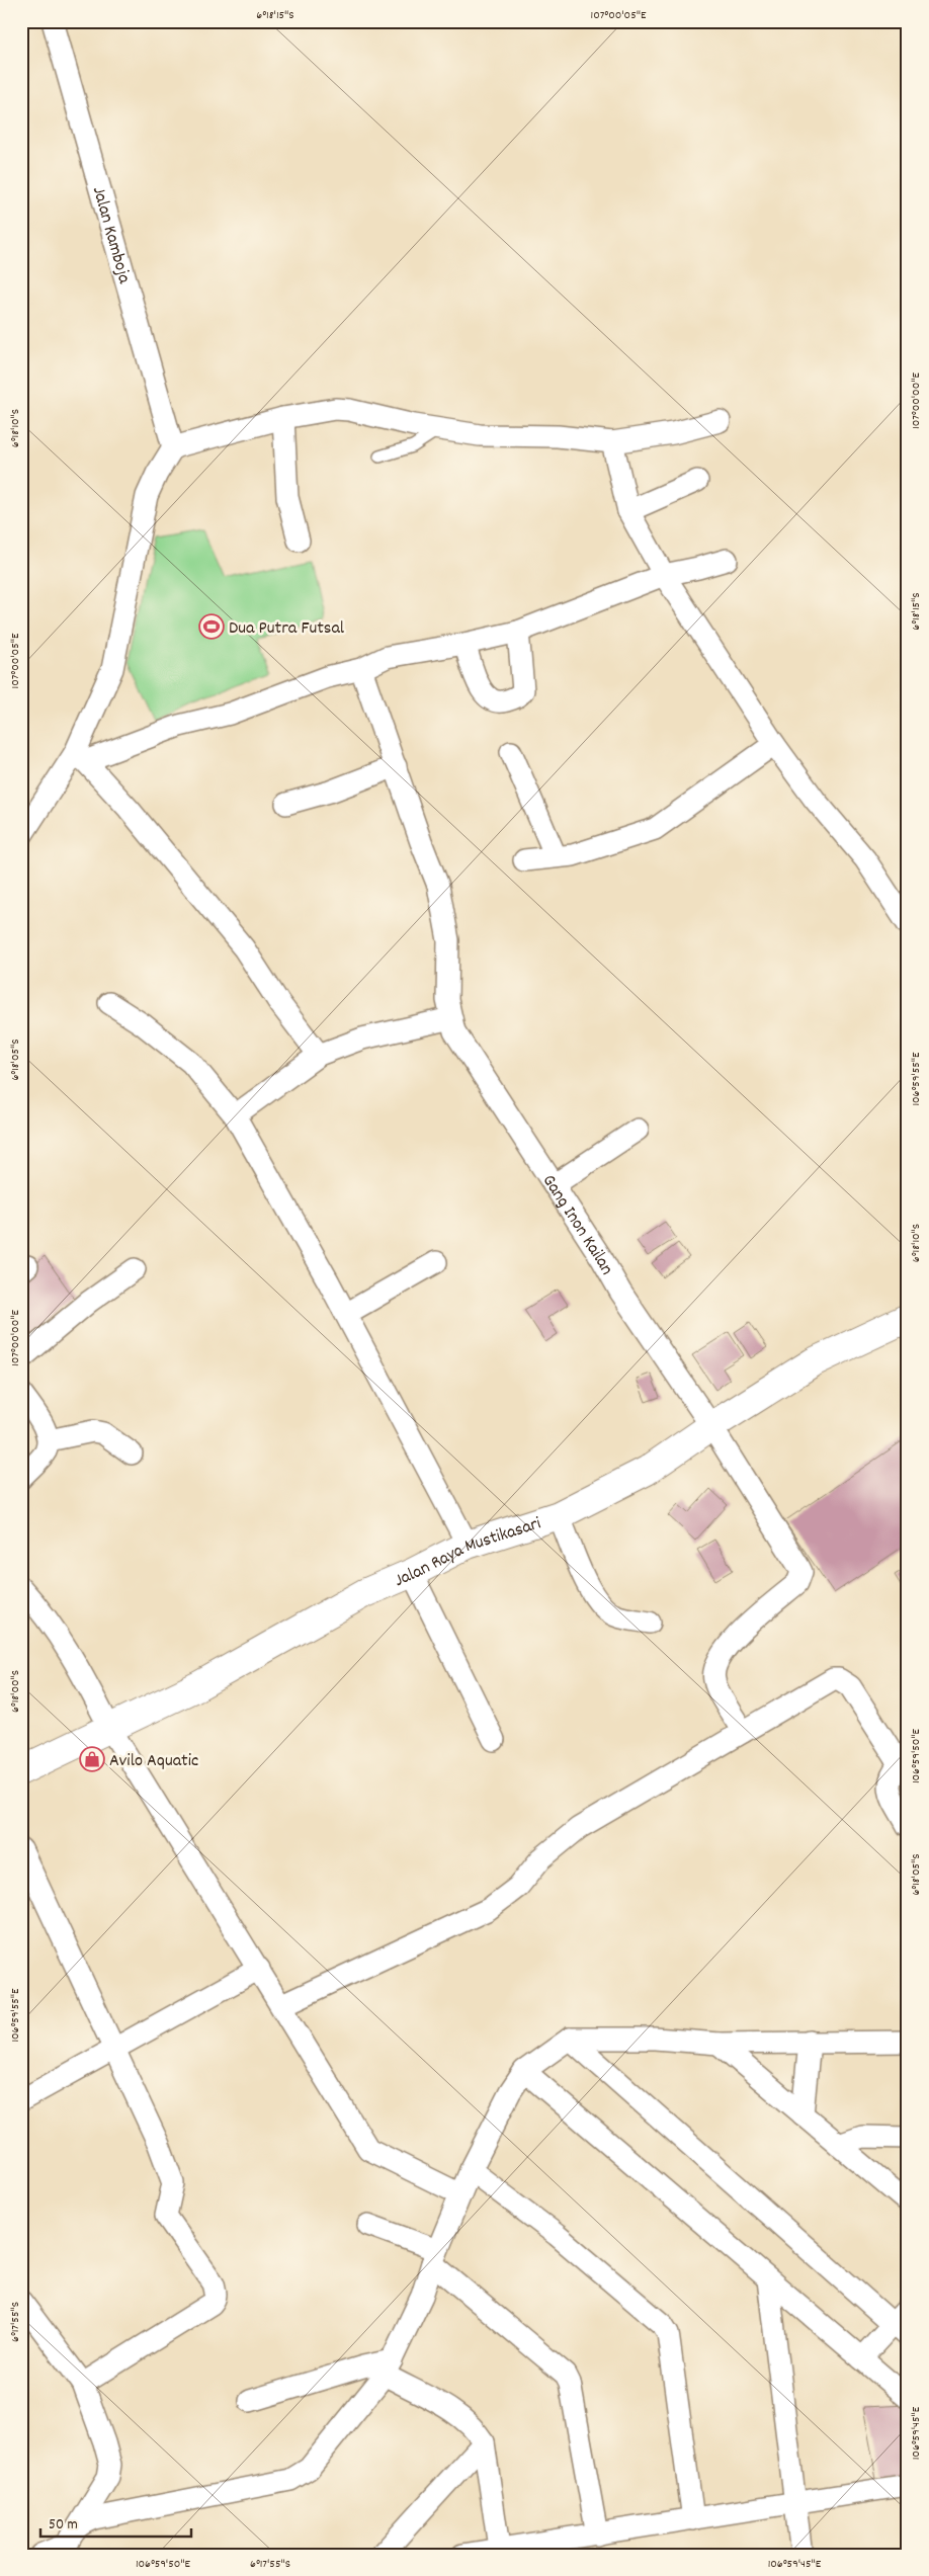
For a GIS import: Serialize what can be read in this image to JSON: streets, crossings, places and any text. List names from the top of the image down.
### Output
{
  "streets": {
    "main road": ["Jalan Raya Mustikasari"],
    "street": ["Jalan Kamboja", "Gang Inon Kailan"]
  },
  "crossings": [
    ["Gang Inon Kailan", "Jalan Raya Mustikasari"]
  ],
  "places": {
    "sports": ["Dua Putra Futsal"],
    "shop": ["Avilo Aquatic"]
  },
  "scale_bar": "50 m",
  "coordinates": [
    "6°18'15\"S",
    "107°00'05\"E",
    "107°00'00\"E",
    "6°18'10\"S",
    "6°18'05\"S",
    "106°59'55\"E",
    "6°18'00\"S",
    "106°59'50\"E",
    "6°17'55\"S",
    "106°59'45\"E"
  ]
}
